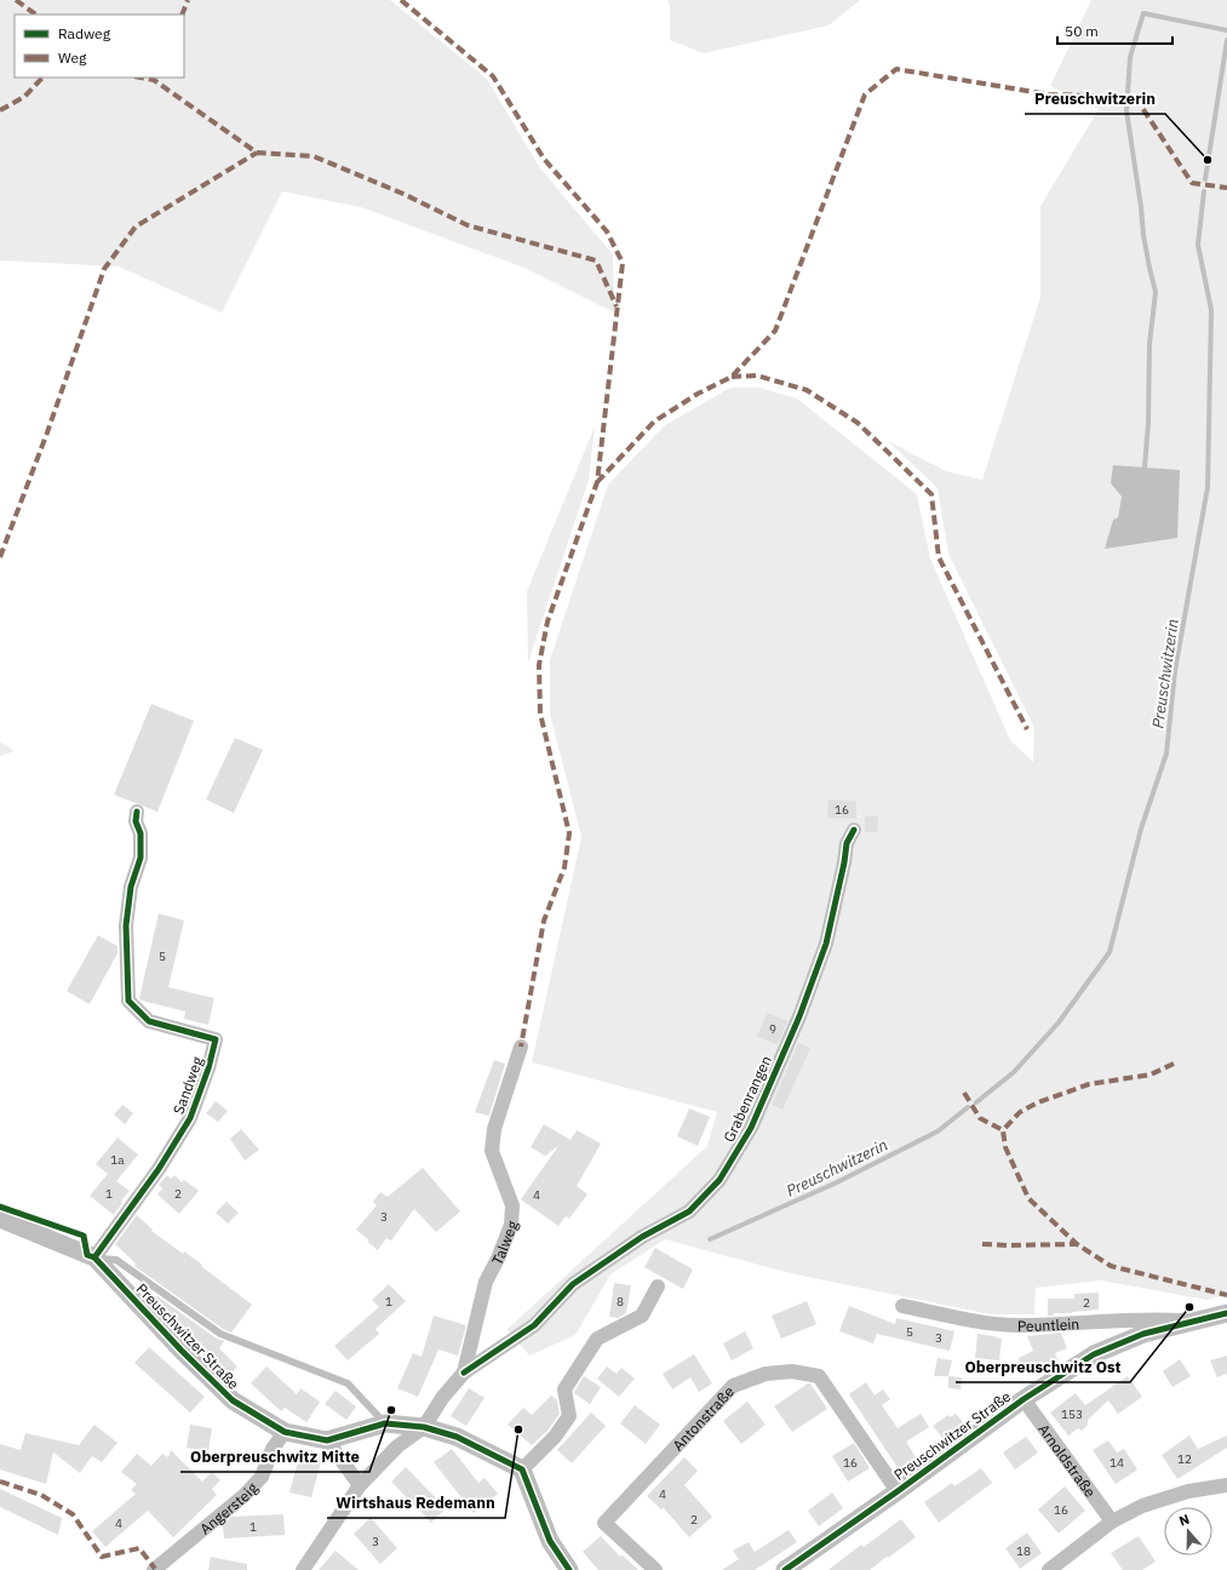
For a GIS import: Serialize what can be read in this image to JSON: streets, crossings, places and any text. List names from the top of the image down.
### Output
{
  "streets": {
    "street": [
      "Sandweg",
      "Grabenrangen",
      "Talweg",
      "Peuntlein",
      "Preuschwitzer Straße",
      "Antonstraße",
      "Arnoldstraße",
      "Angersteig"
    ]
  },
  "crossings": [
    ["Sandweg", "Preuschwitzer Straße"],
    ["Grabenrangen", "Talweg"],
    ["Talweg", "Preuschwitzer Straße"],
    ["Peuntlein", "Preuschwitzer Straße"],
    ["Preuschwitzer Straße", "Antonstraße"],
    ["Preuschwitzer Straße", "Arnoldstraße"],
    ["Preuschwitzer Straße", "Angersteig"]
  ],
  "water": ["Preuschwitzerin"],
  "places": [
    "Preuschwitzerin",
    "Oberpreuschwitz Ost",
    "Oberpreuschwitz Mitte",
    "Wirtshaus Redemann"
  ],
  "house_numbers": [
    "16",
    "5",
    "9",
    "1a",
    "1",
    "2",
    "4",
    "3",
    "1",
    "8",
    "2",
    "5",
    "3",
    "153",
    "12",
    "16",
    "14",
    "4",
    "16",
    "2",
    "4",
    "1",
    "3",
    "18"
  ],
  "legend": ["Radweg", "Weg"],
  "scale_bar": "50 m",
  "north": "top"
}
